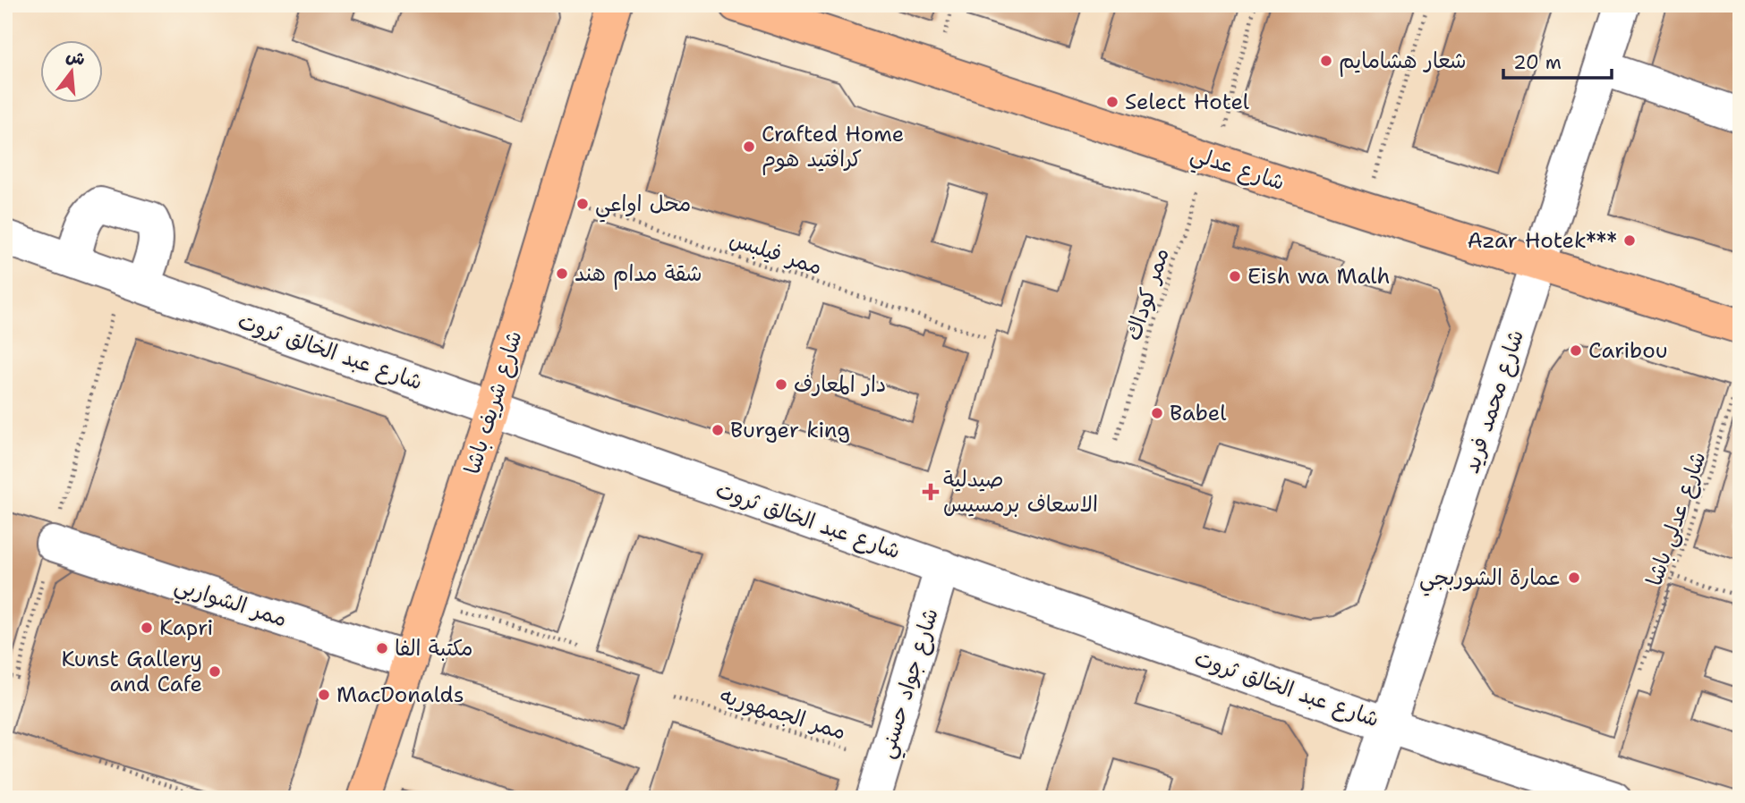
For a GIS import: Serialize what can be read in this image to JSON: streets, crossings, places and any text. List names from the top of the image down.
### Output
{
  "streets": {
    "main road": ["شارع عدلي", "شارع شريف باشا"],
    "street": [
      "شارع عبد الخالق ثروت",
      "شارع محمد فريد",
      "ممر الشواربي",
      "شارع جواد حسني"
    ],
    "path": [
      "ممر فيلبس",
      "ممر كوداك",
      "شارع عدلى باشا",
      "ممر الجمهوريه"
    ]
  },
  "crossings": [
    ["شارع عدلي", "ممر كوداك"],
    ["شارع عدلي", "شارع محمد فريد"],
    ["ممر فيلبس", "شارع شريف باشا"],
    ["شارع عبد الخالق ثروت", "شارع محمد فريد"],
    ["شارع عبد الخالق ثروت", "شارع شريف باشا"],
    ["شارع عبد الخالق ثروت", "شارع جواد حسني"],
    ["شارع شريف باشا", "ممر الشواربي"],
    ["شارع جواد حسني", "ممر الجمهوريه"]
  ],
  "places": {
    "other": [
      "شعار هشامايم",
      "Select Hotel",
      "Crafted Home كرافتيد هوم",
      "محل اواعي",
      "Azar Hotek***",
      "شقة مدام هند",
      "Eish wa Malh",
      "Caribou",
      "دار المعارف",
      "Babel",
      "Burger king",
      "عمارة الشوربجي",
      "Kapri",
      "مكتبة الفا",
      "Kunst Gallery and Cafe",
      "MacDonalds"
    ],
    "health": ["صيدلية الاسعاف برمسيس"]
  },
  "scale_bar": "20 m",
  "north": "top"
}
